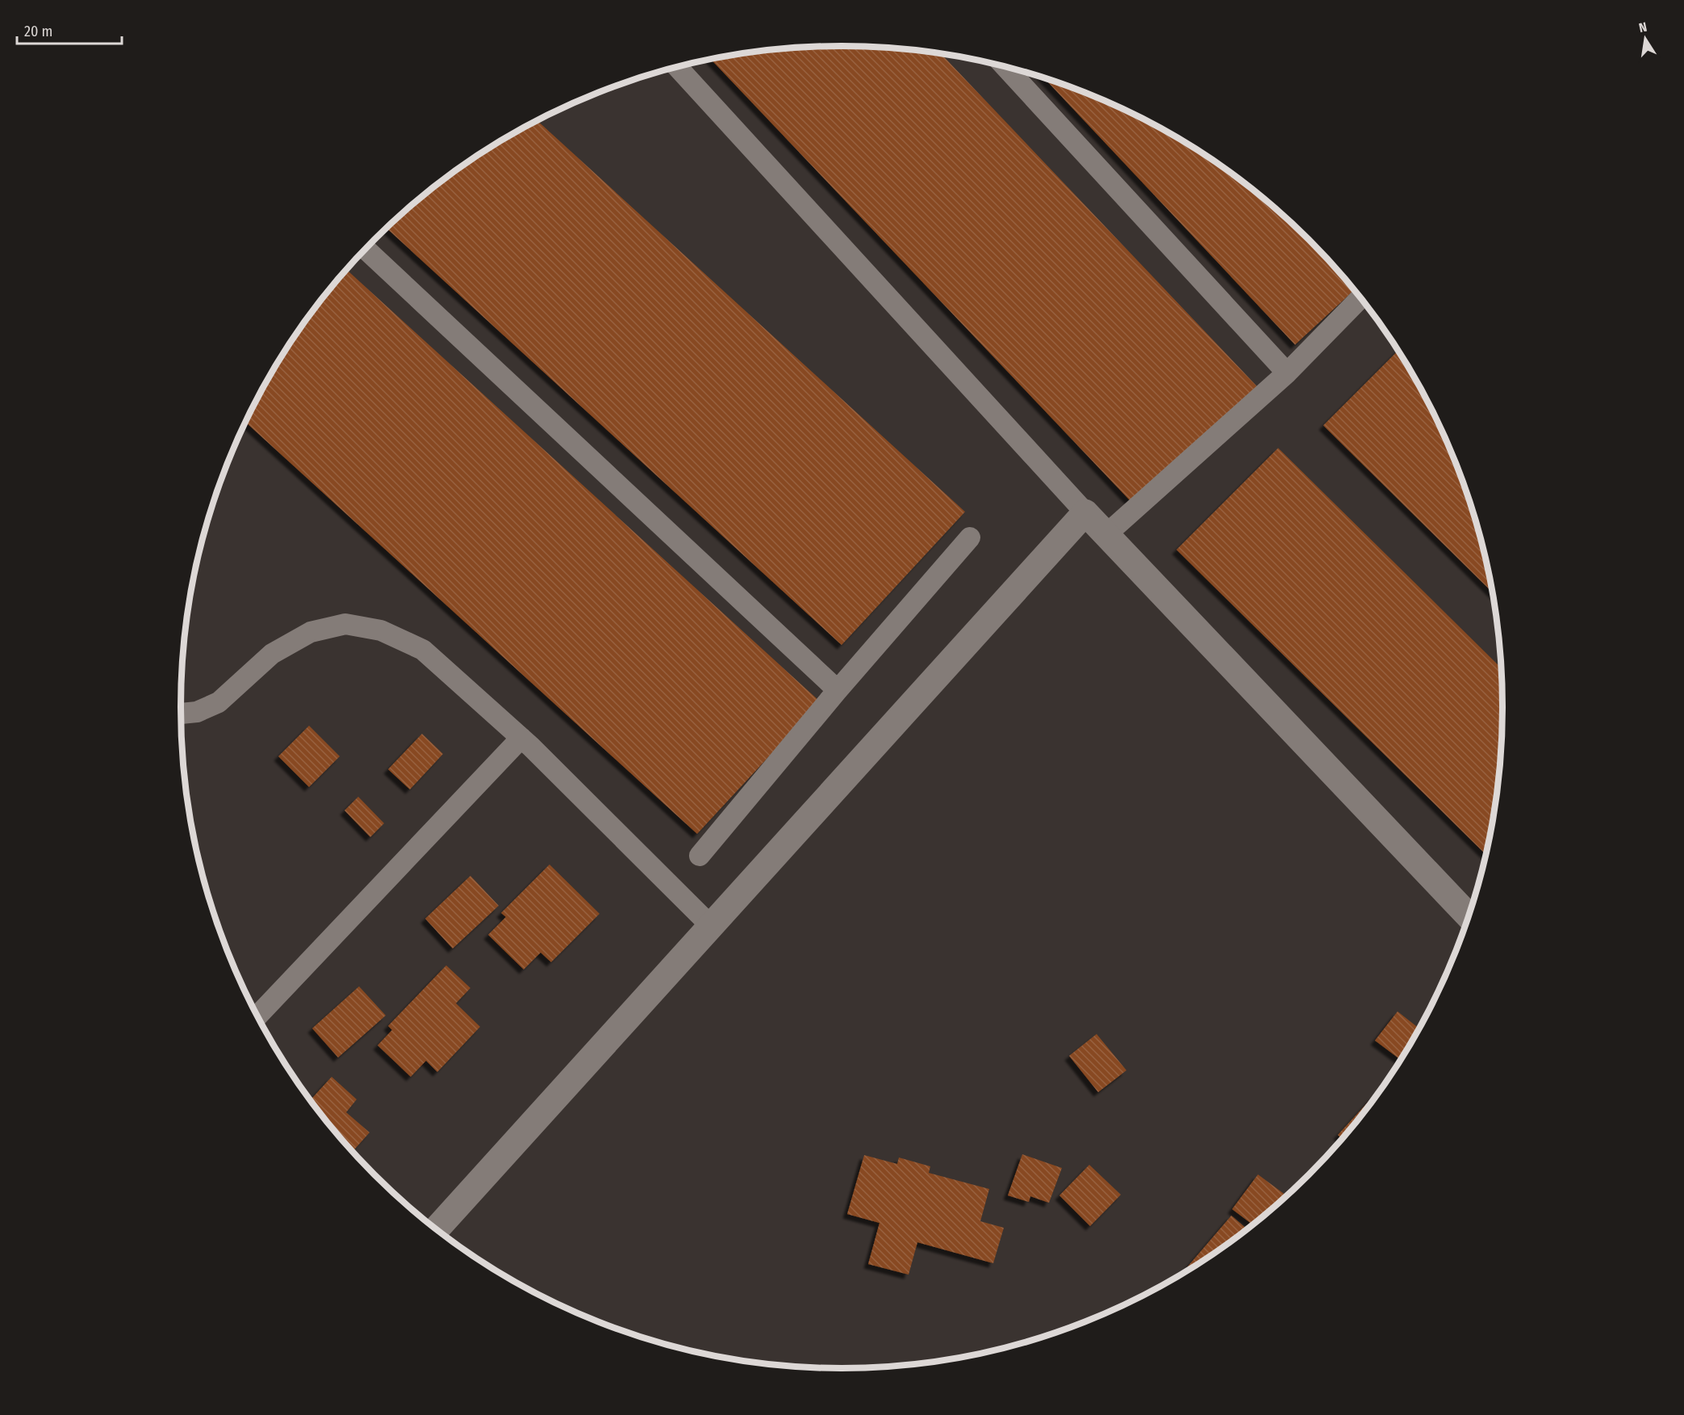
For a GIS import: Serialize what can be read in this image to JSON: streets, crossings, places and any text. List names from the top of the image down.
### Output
{
  "scale_bar": "20 m",
  "north": "top"
}
